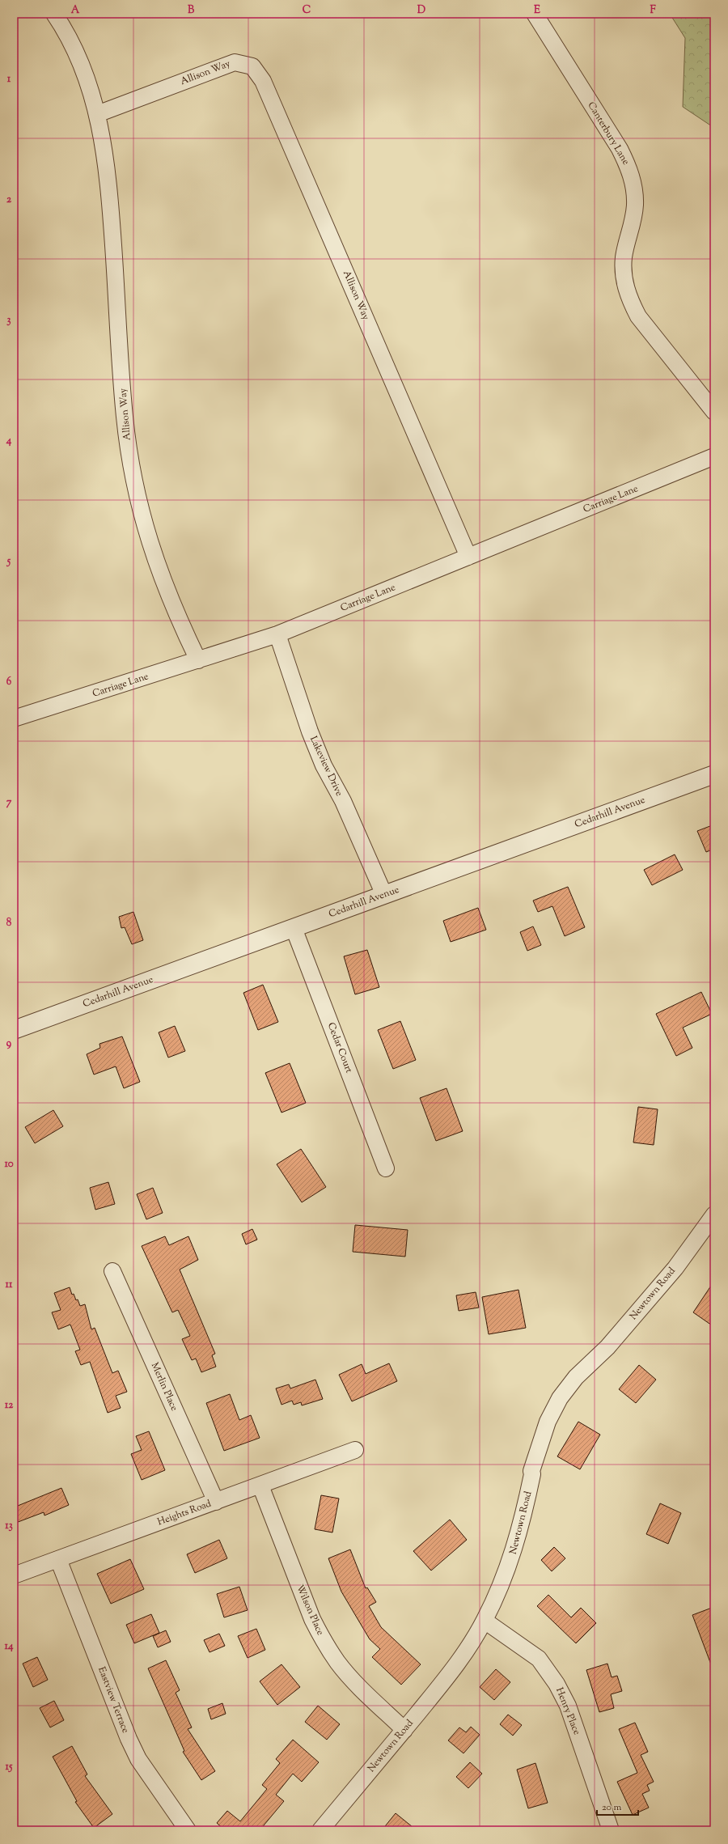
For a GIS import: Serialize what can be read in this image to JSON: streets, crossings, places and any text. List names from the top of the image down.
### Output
{
  "streets": {
    "street": [
      "Allison Way",
      "Canterbury Lane",
      "Carriage Lane",
      "Lakeview Drive",
      "Cedarhill Avenue",
      "Cedar Court",
      "Newtown Road",
      "Merlin Place",
      "Heights Road",
      "Wilson Place",
      "Eastview Terrace",
      "Henry Place"
    ]
  },
  "crossings": [
    ["Allison Way", "Carriage Lane"],
    ["Carriage Lane", "Lakeview Drive"],
    ["Lakeview Drive", "Cedarhill Avenue"],
    ["Cedarhill Avenue", "Cedar Court"],
    ["Newtown Road", "Wilson Place"],
    ["Newtown Road", "Henry Place"],
    ["Merlin Place", "Heights Road"],
    ["Heights Road", "Wilson Place"],
    ["Heights Road", "Eastview Terrace"]
  ],
  "scale_bar": "20 m",
  "grid": {
    "columns": [
      "A",
      "B",
      "C",
      "D",
      "E",
      "F"
    ],
    "rows": [
      "1",
      "2",
      "3",
      "4",
      "5",
      "6",
      "7",
      "8",
      "9",
      "10",
      "11",
      "12",
      "13",
      "14",
      "15"
    ]
  }
}
